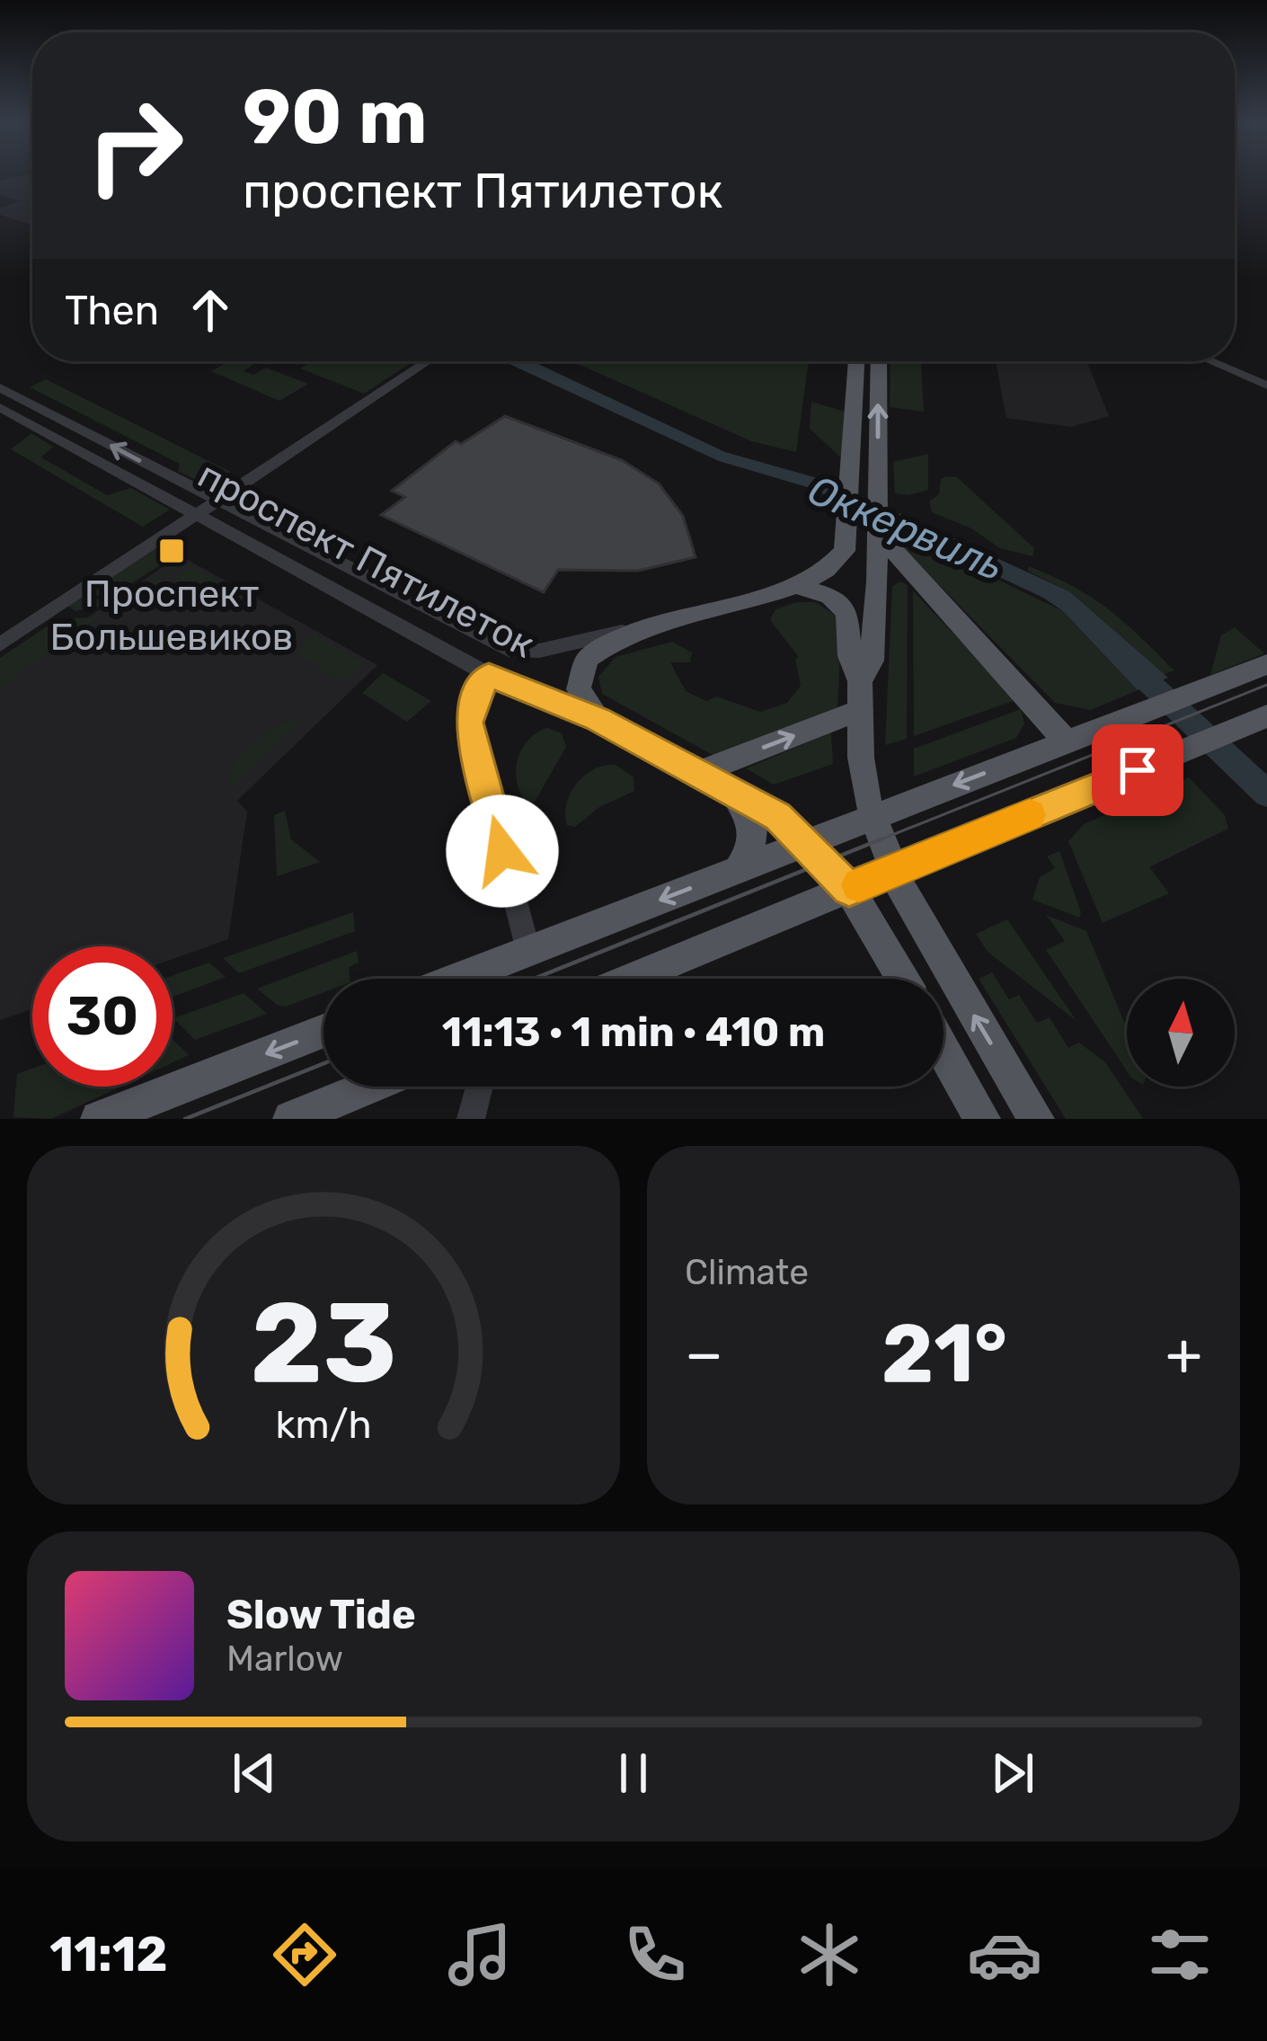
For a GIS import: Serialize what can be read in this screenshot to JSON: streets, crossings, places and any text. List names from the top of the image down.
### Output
{
  "streets": {
    "main road": ["проспект Пятилеток"]
  },
  "water": ["Оккервиль"],
  "places": {
    "transit": ["Проспект Большевиков"]
  },
  "north": "top",
  "page": {
    "turn": ["90 m", "проспект Пятилеток"],
    "then": "Then",
    "limit": "30",
    "trip": "11:13 · 1 min · 410 m",
    "tile": "Climate",
    "heat": ["−", "21°", "+"],
    "song": ["Slow Tide", "Marlow"],
    "tabs": "11:12",
    "gauge": ["23", "km/h"]
  }
}
